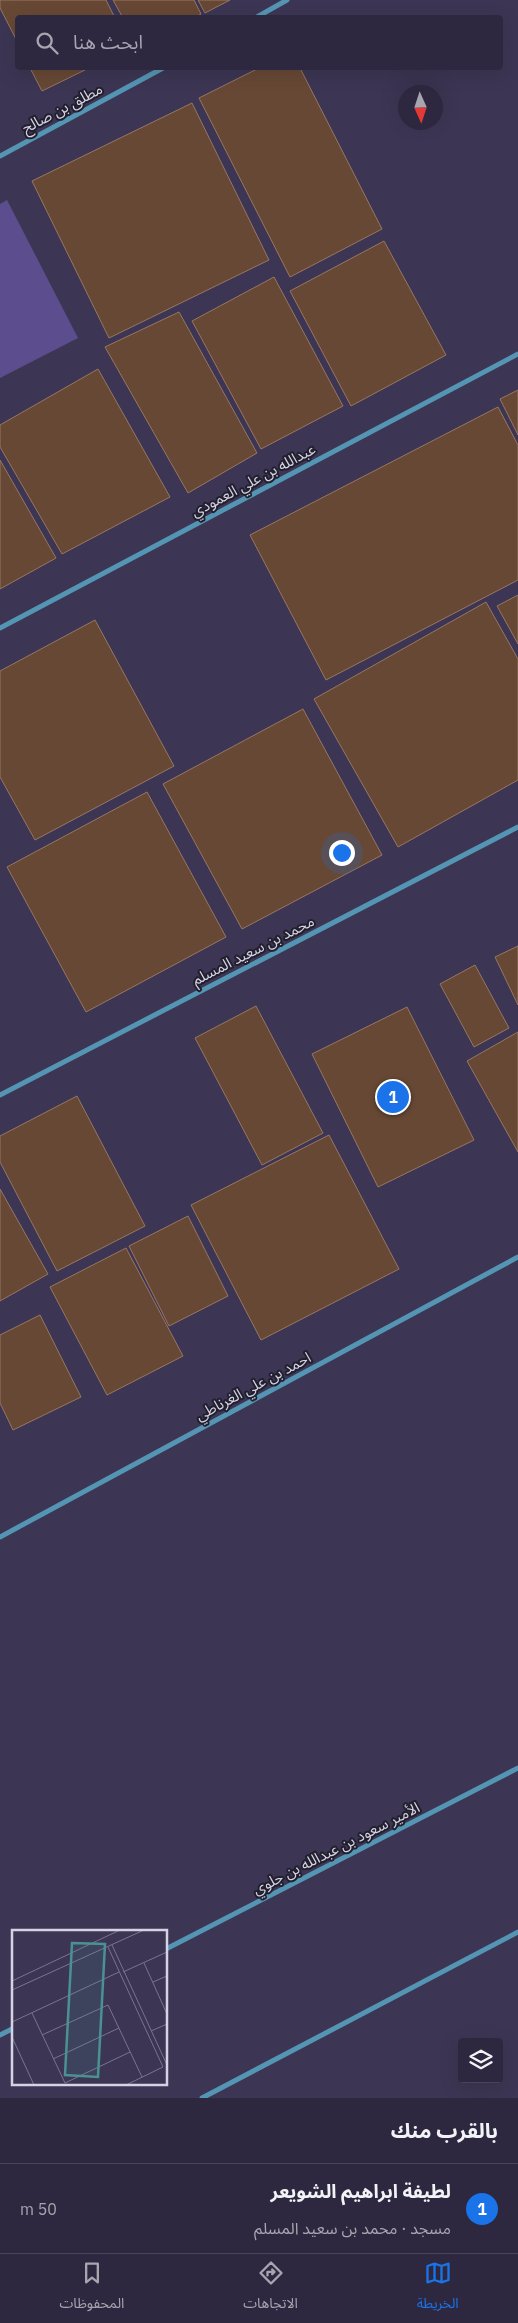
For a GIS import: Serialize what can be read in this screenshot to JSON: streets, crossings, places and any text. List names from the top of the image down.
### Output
{
  "streets": {
    "street": [
      "مطلق بن صالح",
      "عبدالله بن علي العمودي",
      "محمد بن سعيد المسلم",
      "احمد بن علي الغرناطي",
      "الأمير سعود بن عبدالله بن جلوي"
    ]
  },
  "north": "bottom",
  "page": {
    "search": "ابحث هنا",
    "pins": "1",
    "heading": "بالقرب منك",
    "list": [
      {
        "mark": "1",
        "name": "لطيفة ابراهيم الشويعر",
        "note": "مسجد · محمد بن سعيد المسلم",
        "value": "50 m"
      }
    ],
    "nav": ["الخريطة", "الاتجاهات", "المحفوظات"]
  }
}
